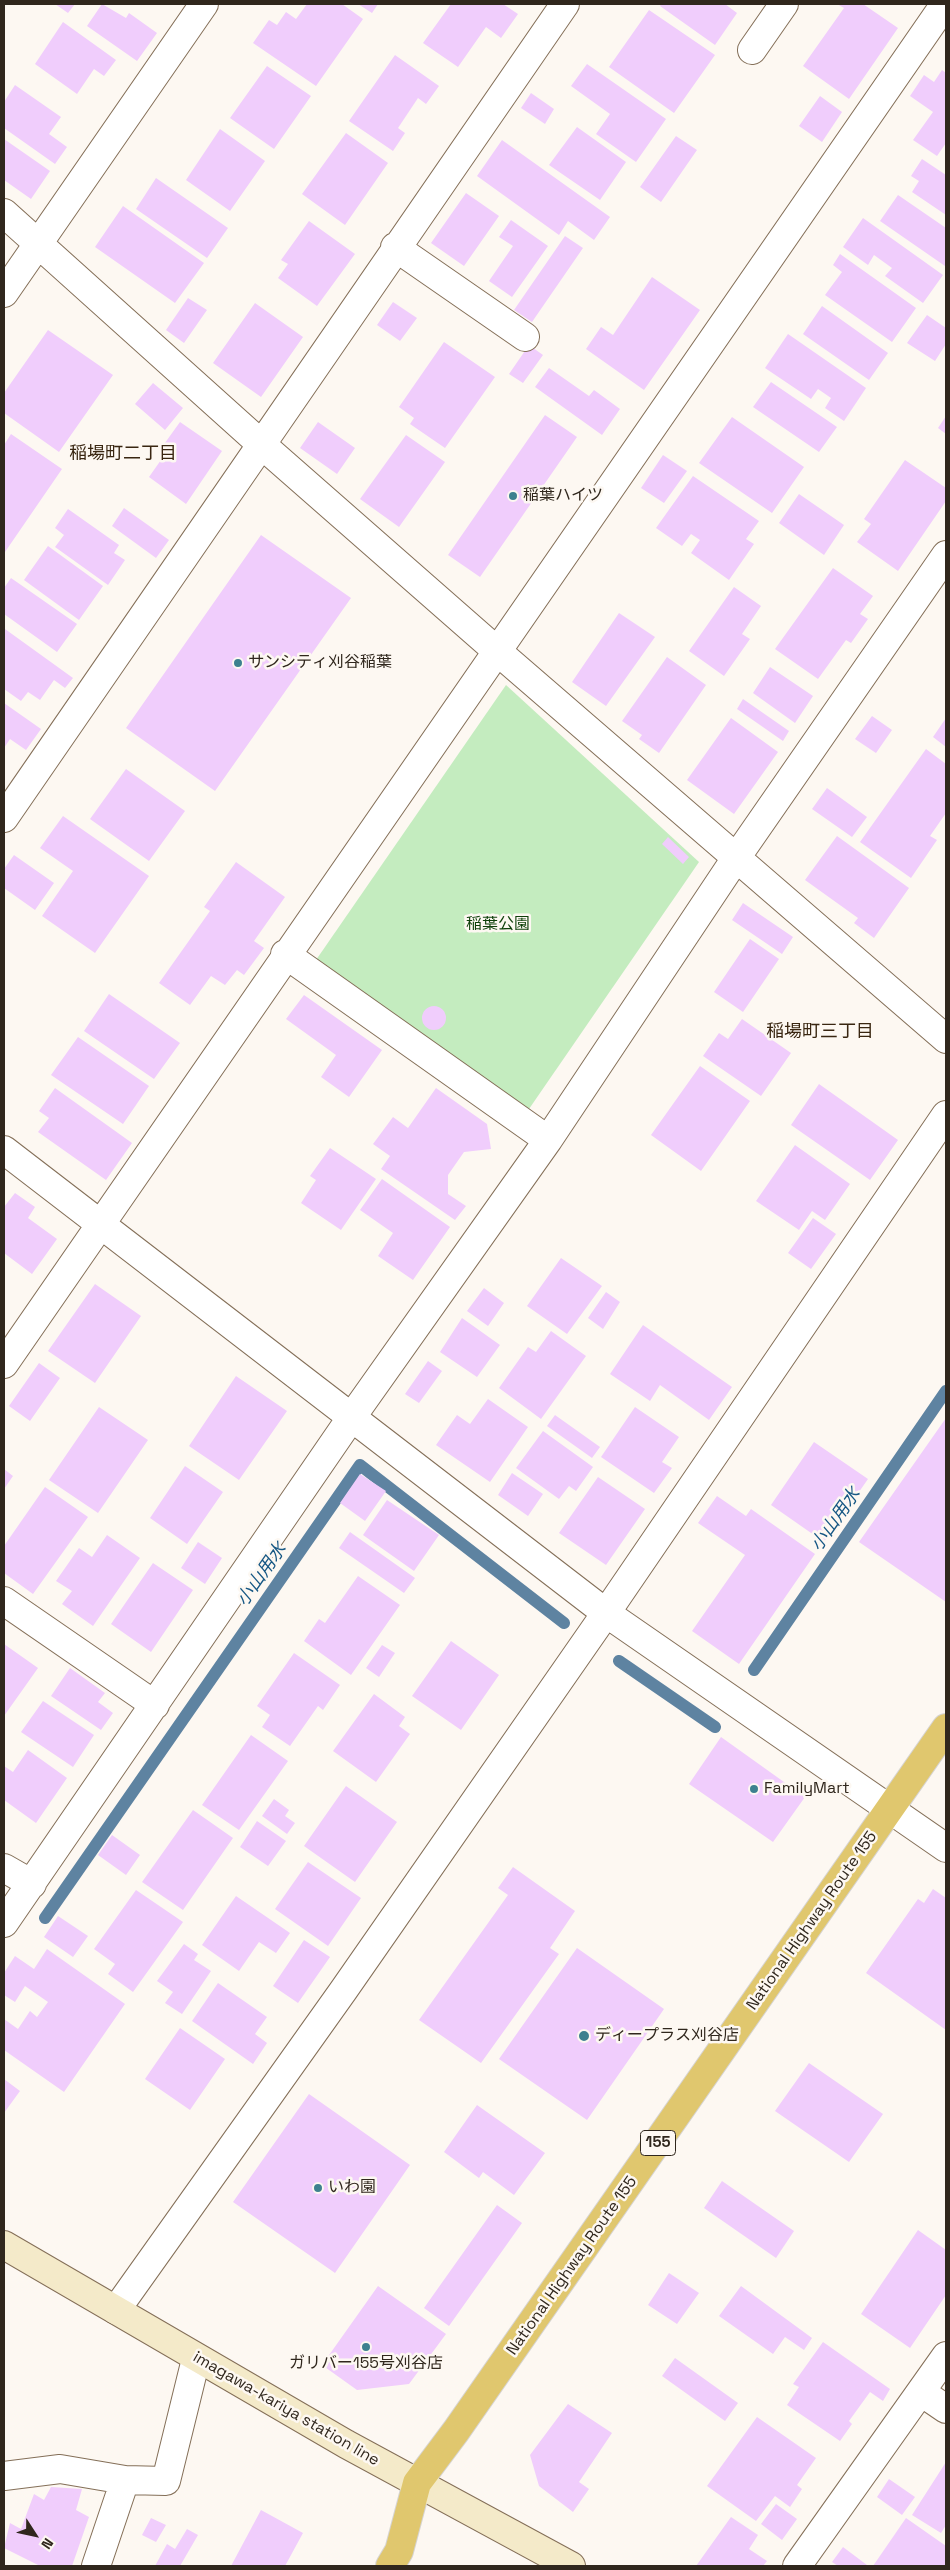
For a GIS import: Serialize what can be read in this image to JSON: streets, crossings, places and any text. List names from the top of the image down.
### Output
{
  "streets": {
    "highway": ["National Highway Route 155", "155"],
    "main road": ["imagawa-kariya station line"]
  },
  "crossings": [
    ["National Highway Route 155", "imagawa-kariya station line"]
  ],
  "districts": ["稲場町二丁目", "稲場町三丁目"],
  "water": ["小山用水"],
  "parks": ["稲葉公園"],
  "places": [
    "稲葉ハイツ",
    "サンシティ刈谷稲葉",
    "FamilyMart",
    "ディープラス刈谷店",
    "いわ園",
    "ガリバー155号刈谷店"
  ],
  "north": "bottom right"
}
